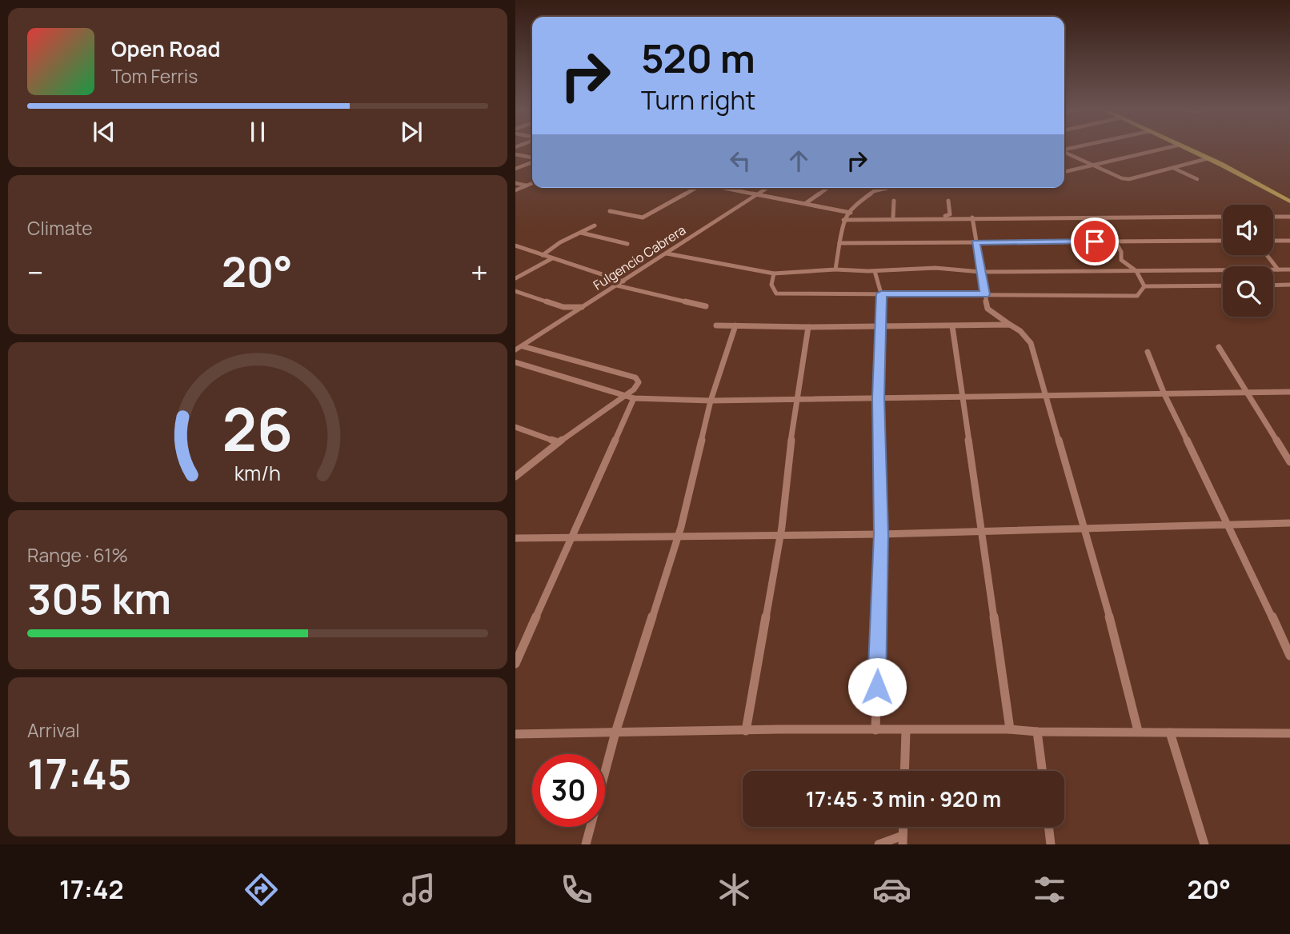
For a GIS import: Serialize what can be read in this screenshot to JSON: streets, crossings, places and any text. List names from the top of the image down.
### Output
{
  "streets": {
    "main road": ["Fulgencio Cabrera"]
  },
  "page": {
    "turn": ["520 m", "Turn right"],
    "song": ["Open Road", "Tom Ferris"],
    "tile": [
      "Climate",
      ["Range · 61%", "305 km"],
      ["Arrival", "17:45"]
    ],
    "heat": ["−", "20°", "+"],
    "limit": "30",
    "trip": "17:45 · 3 min · 920 m",
    "tabs": ["17:42", "20°"],
    "gauge": ["26", "km/h"]
  }
}
